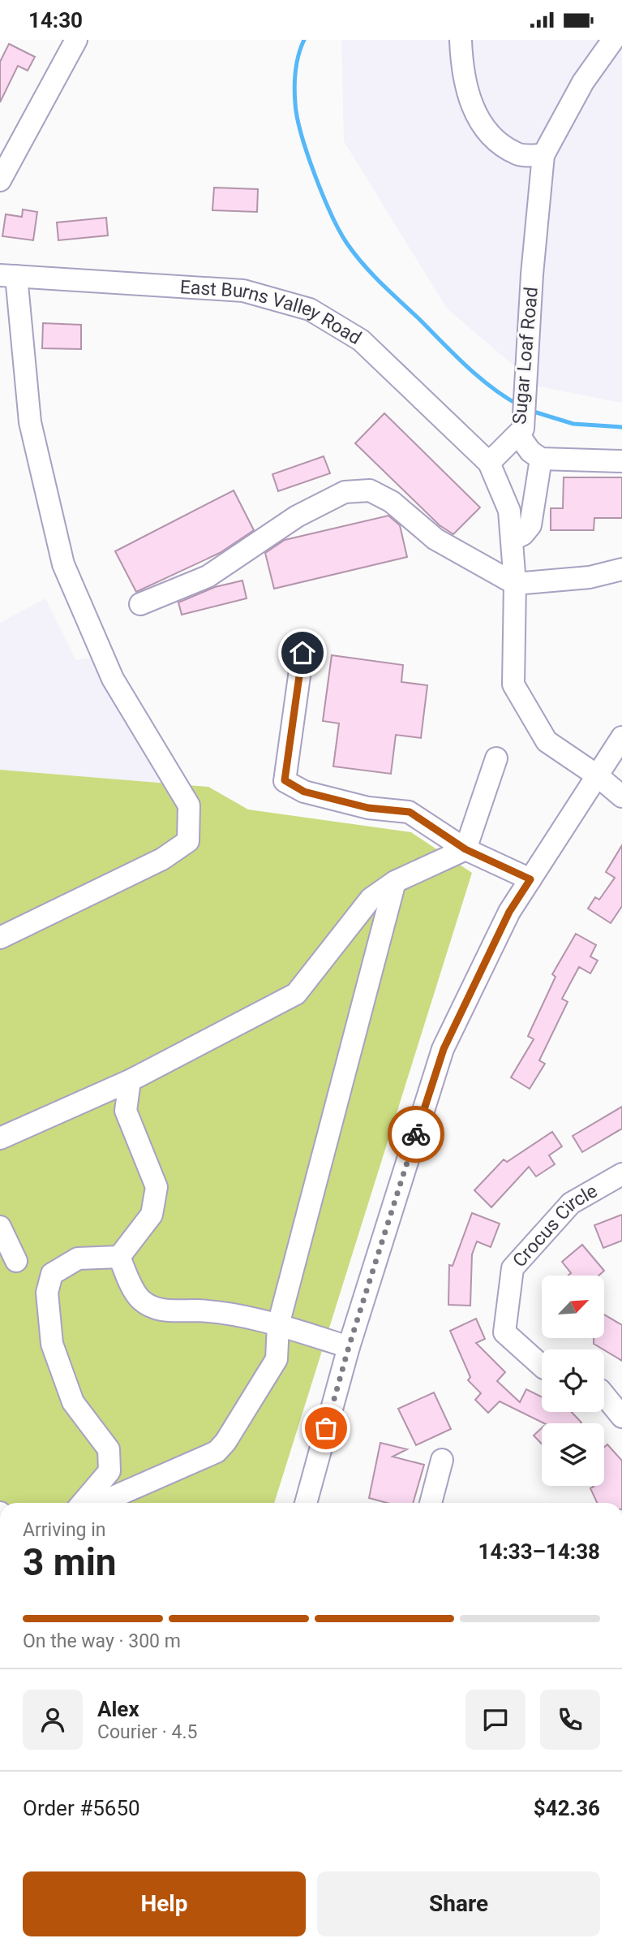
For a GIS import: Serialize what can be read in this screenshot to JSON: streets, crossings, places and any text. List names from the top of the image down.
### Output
{
  "streets": {
    "street": ["East Burns Valley Road", "Sugar Loaf Road", "Crocus Circle"]
  },
  "crossings": [
    ["East Burns Valley Road", "Sugar Loaf Road"]
  ],
  "north": "top right",
  "page": {
    "status": "14:30",
    "heading": ["3 min", "Arriving in", "14:33–14:38"],
    "panel": [
      "Alex",
      "Courier · 4.5",
      "Order #5650",
      "$42.36"
    ],
    "bar": "On the way · 300 m",
    "buttons": ["Help", "Share"]
  }
}
